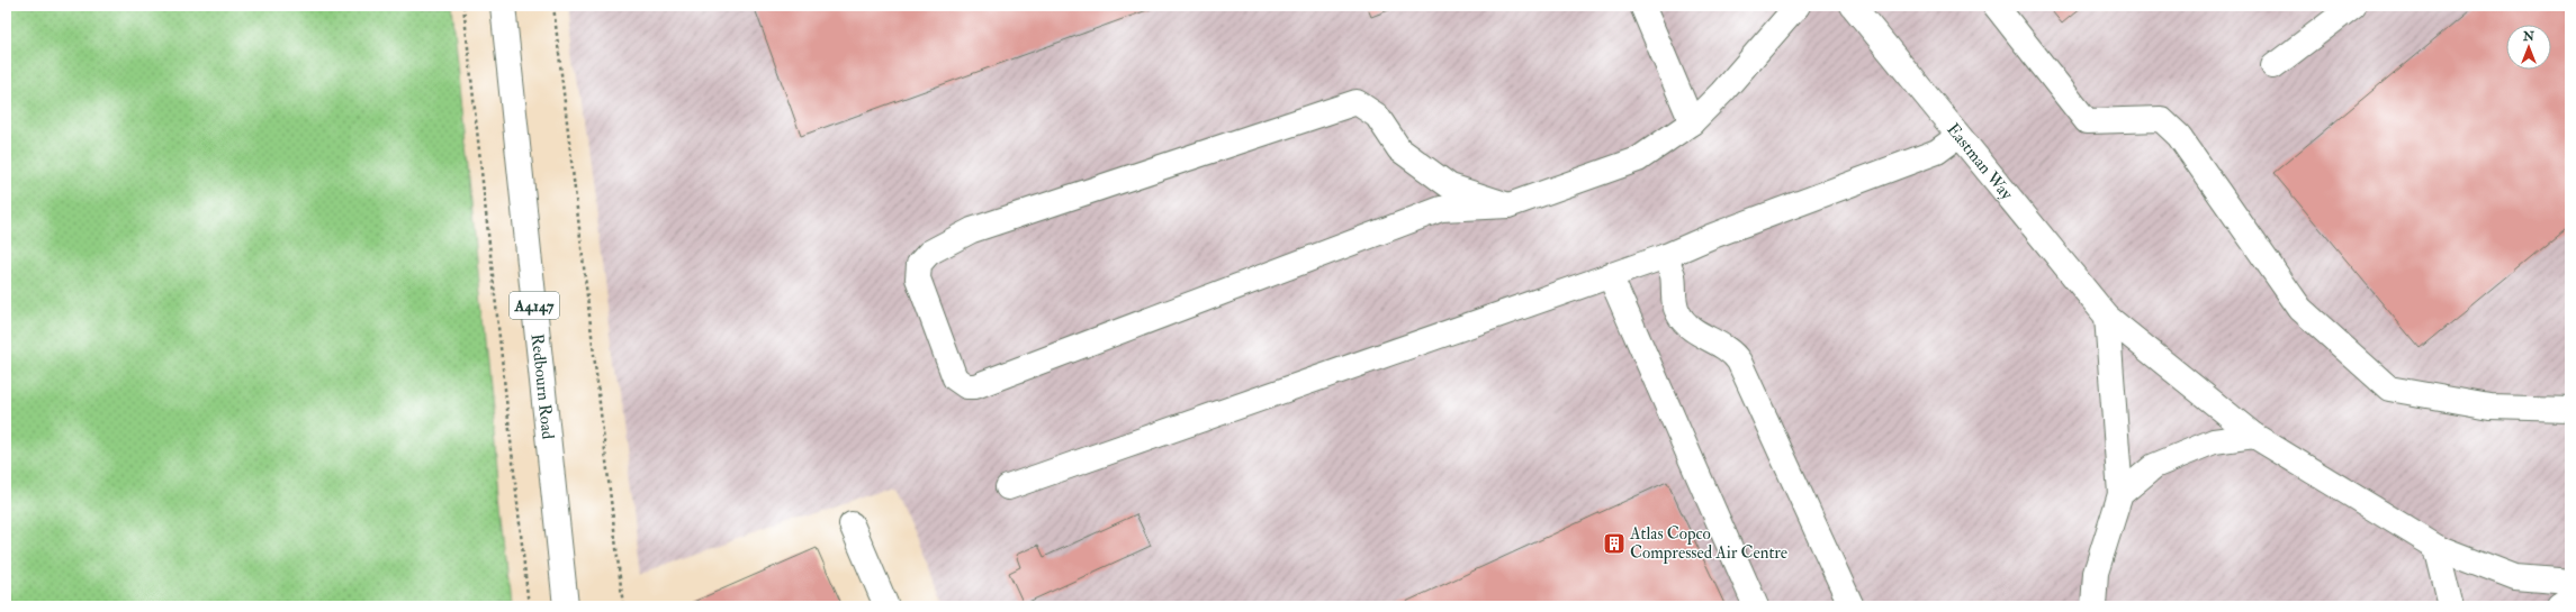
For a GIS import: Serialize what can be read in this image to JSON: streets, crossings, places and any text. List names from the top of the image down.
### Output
{
  "streets": {
    "main road": ["Eastman Way", "A4147", "Redbourn Road"]
  },
  "places": {
    "building": ["Atlas Copco Compressed Air Centre"]
  },
  "north": "top"
}
